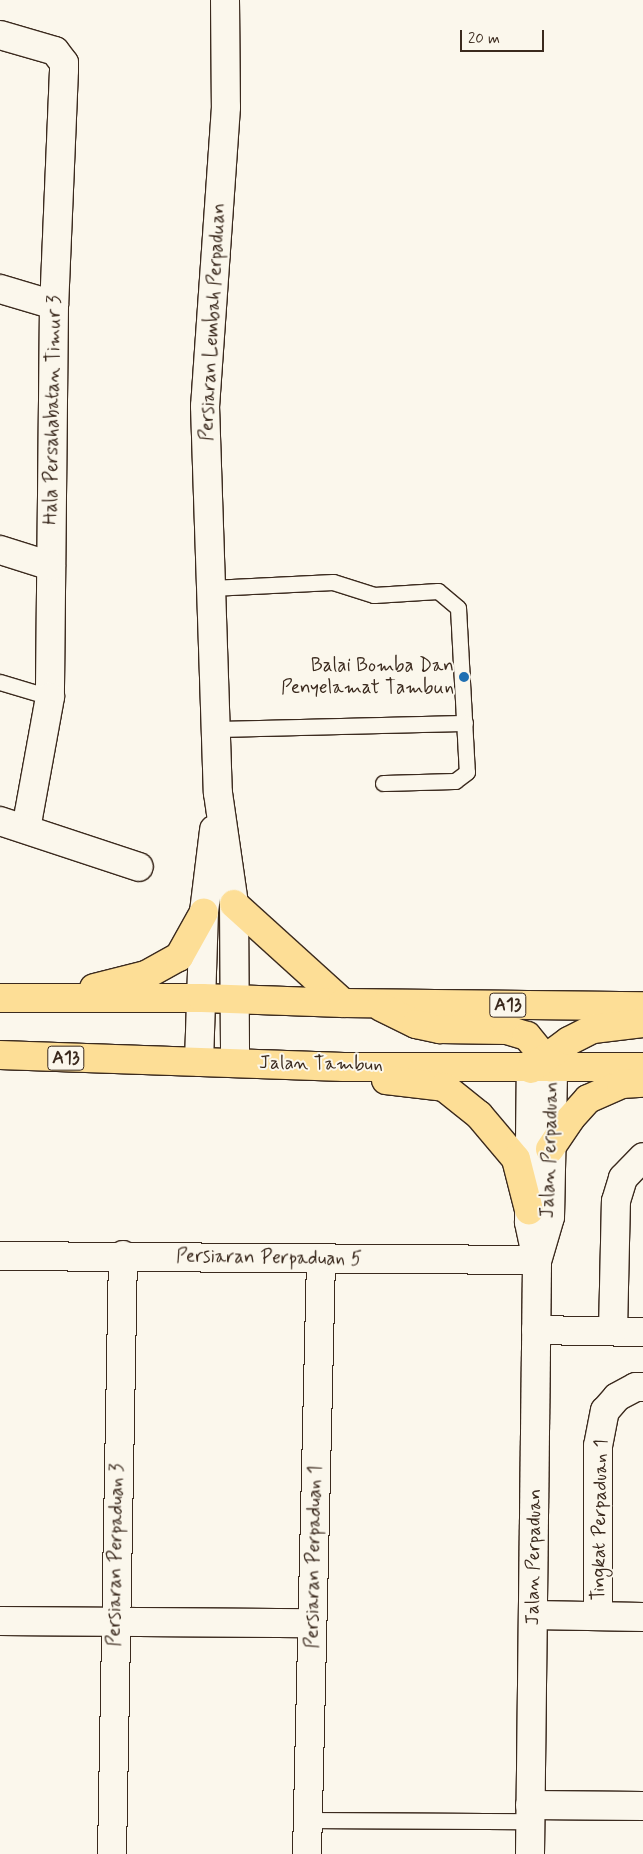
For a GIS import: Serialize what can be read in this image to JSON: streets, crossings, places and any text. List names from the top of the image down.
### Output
{
  "streets": {
    "main road": ["A13", "Jalan Tambun"],
    "street": [
      "Persiaran Lembah Perpaduan",
      "Hala Persahabatan Timur 3",
      "Jalan Perpaduan",
      "Persiaran Perpaduan 5",
      "Tingkat Perpaduan 1",
      "Persiaran Perpaduan 3",
      "Persiaran Perpaduan 1"
    ]
  },
  "crossings": [
    ["Persiaran Lembah Perpaduan", "A13"],
    ["Persiaran Lembah Perpaduan", "Jalan Tambun"],
    ["Jalan Tambun", "Jalan Perpaduan"],
    ["Jalan Perpaduan", "Persiaran Perpaduan 5"],
    ["Persiaran Perpaduan 5", "Persiaran Perpaduan 3"],
    ["Persiaran Perpaduan 5", "Persiaran Perpaduan 1"]
  ],
  "places": ["Balai Bomba Dan Penyelamat Tambun"],
  "scale_bar": "20 m"
}
